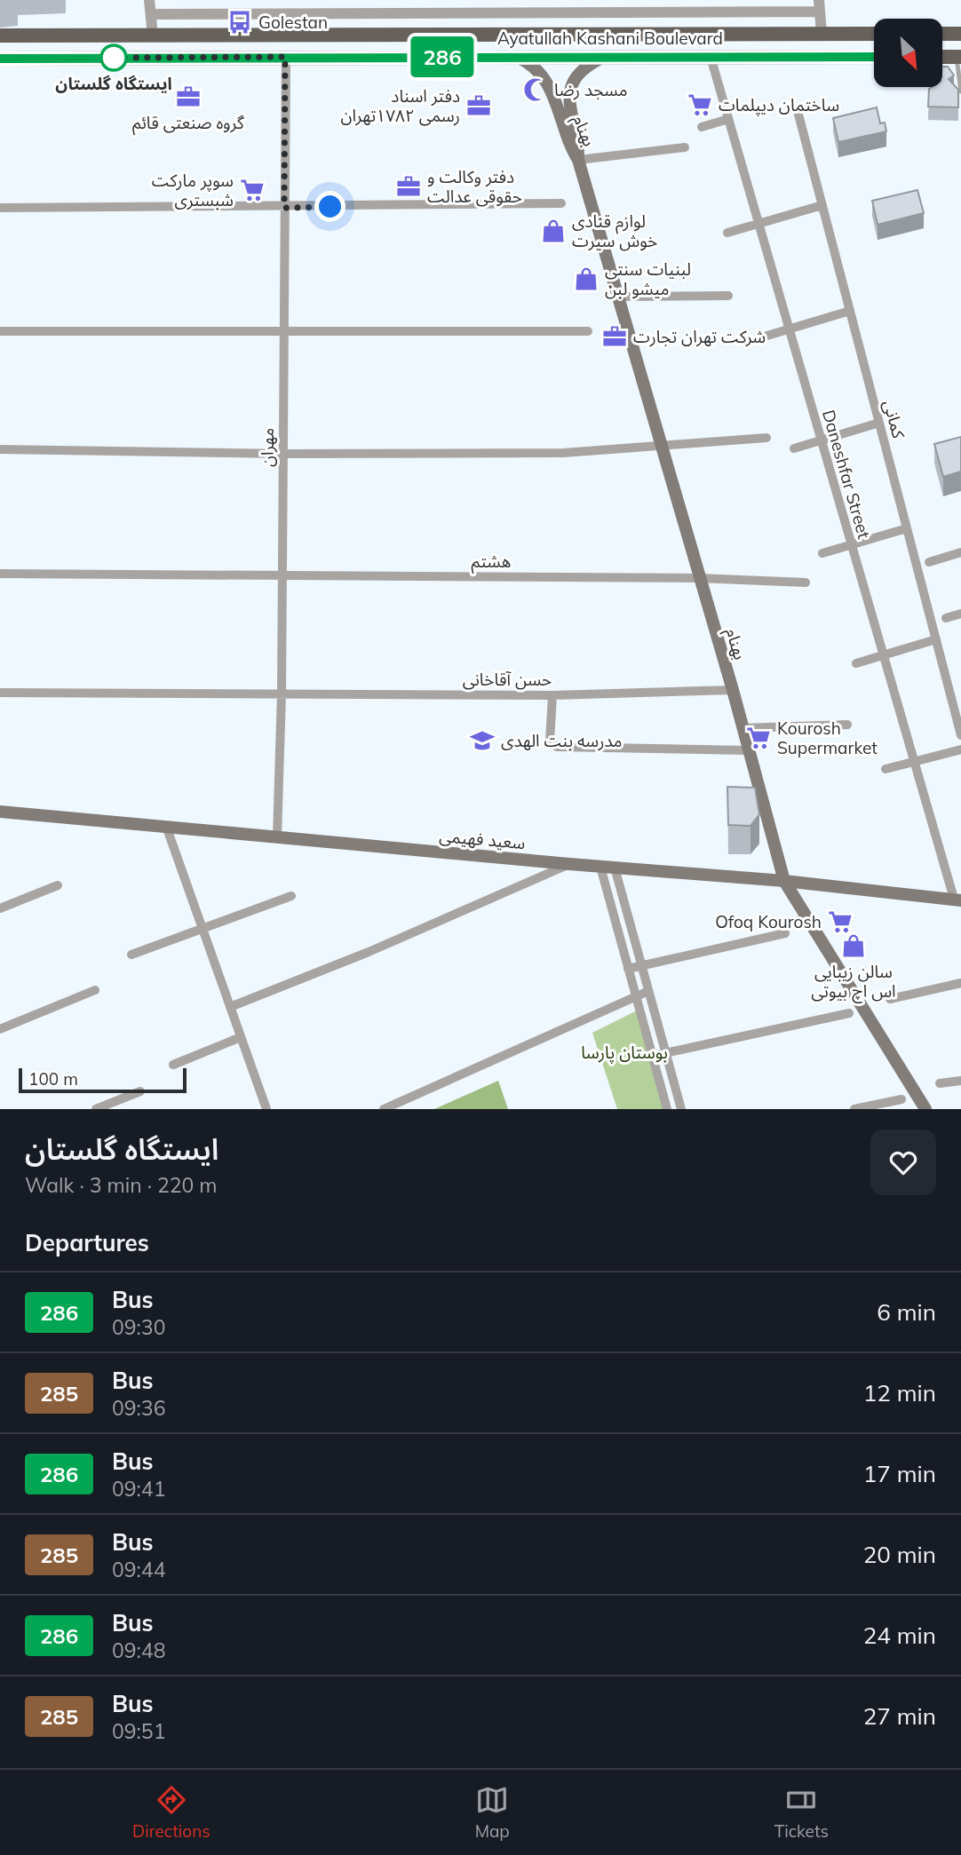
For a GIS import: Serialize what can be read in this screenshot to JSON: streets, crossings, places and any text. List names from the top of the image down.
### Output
{
  "streets": {
    "main road": ["Ayatullah Kashani Boulevard", "بهنام", "سعید فهیمی"],
    "street": [
      "کمانی",
      "مهران",
      "Daneshfar Street",
      "هشتم",
      "حسن آقاخانی"
    ]
  },
  "crossings": [
    ["Ayatullah Kashani Boulevard", "بهنام"],
    ["Ayatullah Kashani Boulevard", "مهران"],
    ["Ayatullah Kashani Boulevard", "Daneshfar Street"],
    ["بهنام", "هشتم"],
    ["بهنام", "حسن آقاخانی"],
    ["بهنام", "سعید فهیمی"],
    ["مهران", "هشتم"],
    ["مهران", "حسن آقاخانی"],
    ["مهران", "سعید فهیمی"],
    ["Daneshfar Street", "سعید فهیمی"]
  ],
  "parks": ["بوستان پارسا"],
  "places": {
    "bus stop": ["Golestan"],
    "other": ["ایستگاه گلستان"],
    "mosque": ["مسجد رضا"],
    "office": [
      "گروه صنعتی قائم",
      "دفتر اسناد رسمی ۱۷۸۲تهران",
      "دفتر وکالت و حقوقی عدالت",
      "شرکت تهران تجارت"
    ],
    "supermarket": [
      "ساختمان دیپلمات",
      "سوپر مارکت شبستری",
      "Kourosh Supermarket",
      "Ofoq Kourosh"
    ],
    "shop": ["لوازم قنادی خوش سیرت", "لبنیات سنتی میشو لبن", "سالن زیبایی اس اچ بیوتی"],
    "school or university": ["مدرسه بنت الهدی"]
  },
  "lines": ["bus line 286"],
  "scale_bar": "100 m",
  "north": "bottom right",
  "page": {
    "on_map": "286",
    "scale": "100 m",
    "heading": [
      ["ایستگاه گلستان", "Walk · 3 min · 220 m"],
      "Departures"
    ],
    "list": [
      {
        "mark": "286",
        "name": "Bus",
        "note": "09:30",
        "value": "6 min"
      },
      {
        "mark": "285",
        "name": "Bus",
        "note": "09:36",
        "value": "12 min"
      },
      {
        "mark": "286",
        "name": "Bus",
        "note": "09:41",
        "value": "17 min"
      },
      {
        "mark": "285",
        "name": "Bus",
        "note": "09:44",
        "value": "20 min"
      },
      {
        "mark": "286",
        "name": "Bus",
        "note": "09:48",
        "value": "24 min"
      },
      {
        "mark": "285",
        "name": "Bus",
        "note": "09:51",
        "value": "27 min"
      }
    ],
    "tabs": ["Directions", "Map", "Tickets"]
  }
}
